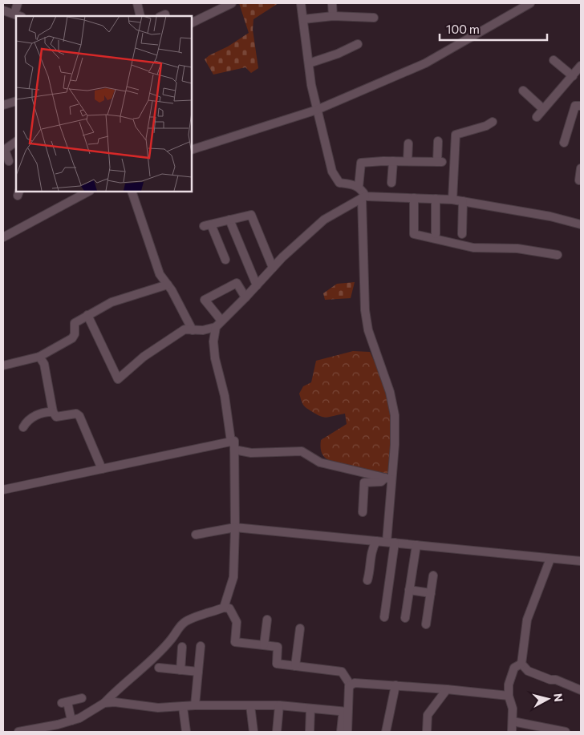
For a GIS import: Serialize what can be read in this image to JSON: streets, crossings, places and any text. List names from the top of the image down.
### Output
{
  "scale_bar": "100 m",
  "north": "right"
}
